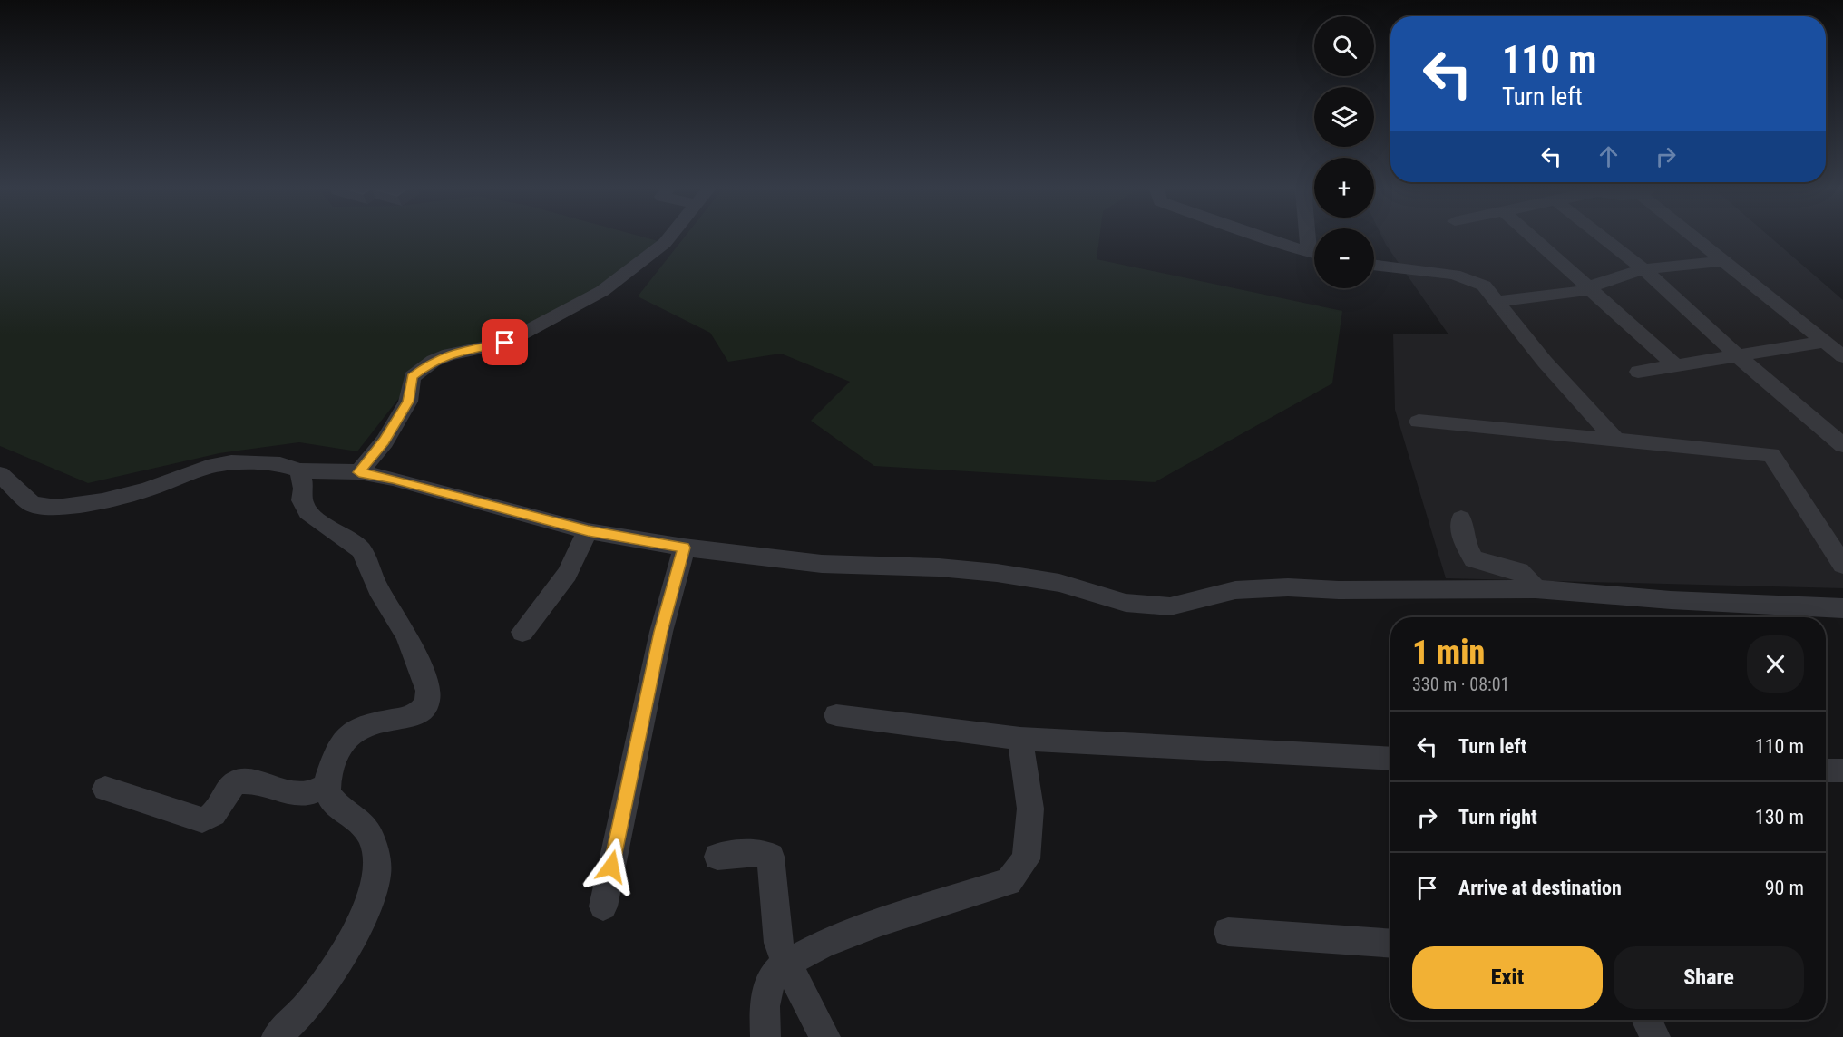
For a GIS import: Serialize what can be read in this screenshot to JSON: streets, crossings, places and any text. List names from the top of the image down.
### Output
{
  "page": {
    "map_buttons": ["+", "−"],
    "turn": ["110 m", "Turn left"],
    "heading": ["1 min", "330 m · 08:01"],
    "list": [
      {
        "name": "Turn left",
        "value": "110 m"
      },
      {
        "name": "Turn right",
        "value": "130 m"
      },
      {
        "name": "Arrive at destination",
        "value": "90 m"
      }
    ],
    "buttons": ["Exit", "Share"]
  }
}
